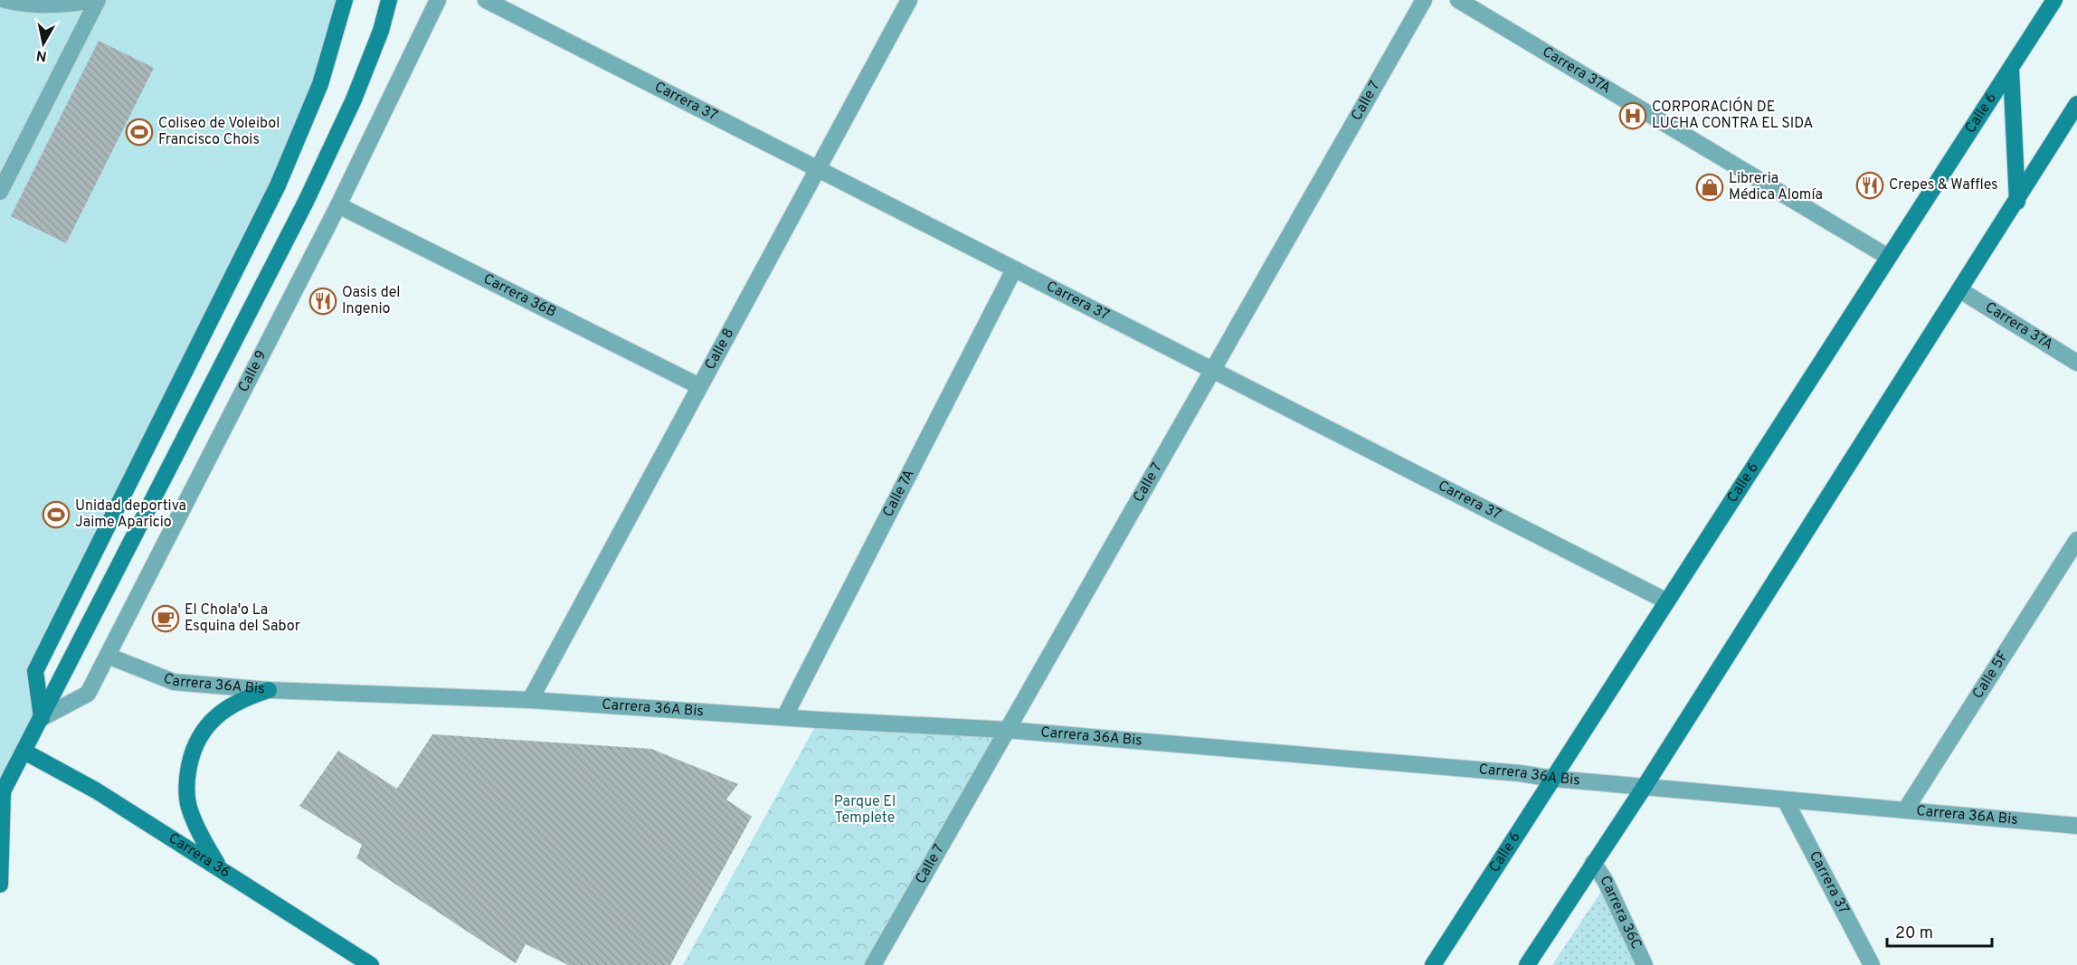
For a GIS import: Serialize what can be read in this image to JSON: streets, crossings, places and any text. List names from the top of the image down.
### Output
{
  "streets": {
    "main road": ["Calle 6", "Carrera 36"],
    "street": [
      "Carrera 37A",
      "Calle 7",
      "Carrera 37",
      "Carrera 36B",
      "Calle 8",
      "Calle 9",
      "Calle 7A",
      "Calle 5F",
      "Carrera 36A Bis",
      "Carrera 36C"
    ]
  },
  "crossings": [
    ["Carrera 37A", "Calle 6"],
    ["Calle 7", "Carrera 37"],
    ["Calle 7", "Carrera 36A Bis"],
    ["Carrera 37", "Calle 6"],
    ["Carrera 37", "Calle 8"],
    ["Carrera 37", "Calle 7A"],
    ["Carrera 37", "Carrera 36A Bis"],
    ["Calle 6", "Carrera 36A Bis"],
    ["Carrera 36B", "Calle 8"],
    ["Carrera 36B", "Calle 9"],
    ["Calle 8", "Carrera 36A Bis"],
    ["Calle 9", "Carrera 36A Bis"],
    ["Calle 7A", "Carrera 36A Bis"],
    ["Calle 5F", "Carrera 36A Bis"]
  ],
  "parks": ["Parque El Templete"],
  "places": {
    "hospital": ["CORPORACIÓN DE LUCHA CONTRA EL SIDA"],
    "sports": ["Coliseo de Voleibol Francisco Chois", "Unidad deportiva Jaime Aparicio"],
    "restaurant": ["Crepes & Waffles", "Oasis del Ingenio"],
    "shop": ["Libreria Médica Alomía"],
    "cafe": ["El Chola'o La Esquina del Sabor"]
  },
  "scale_bar": "20 m",
  "north": "bottom"
}
